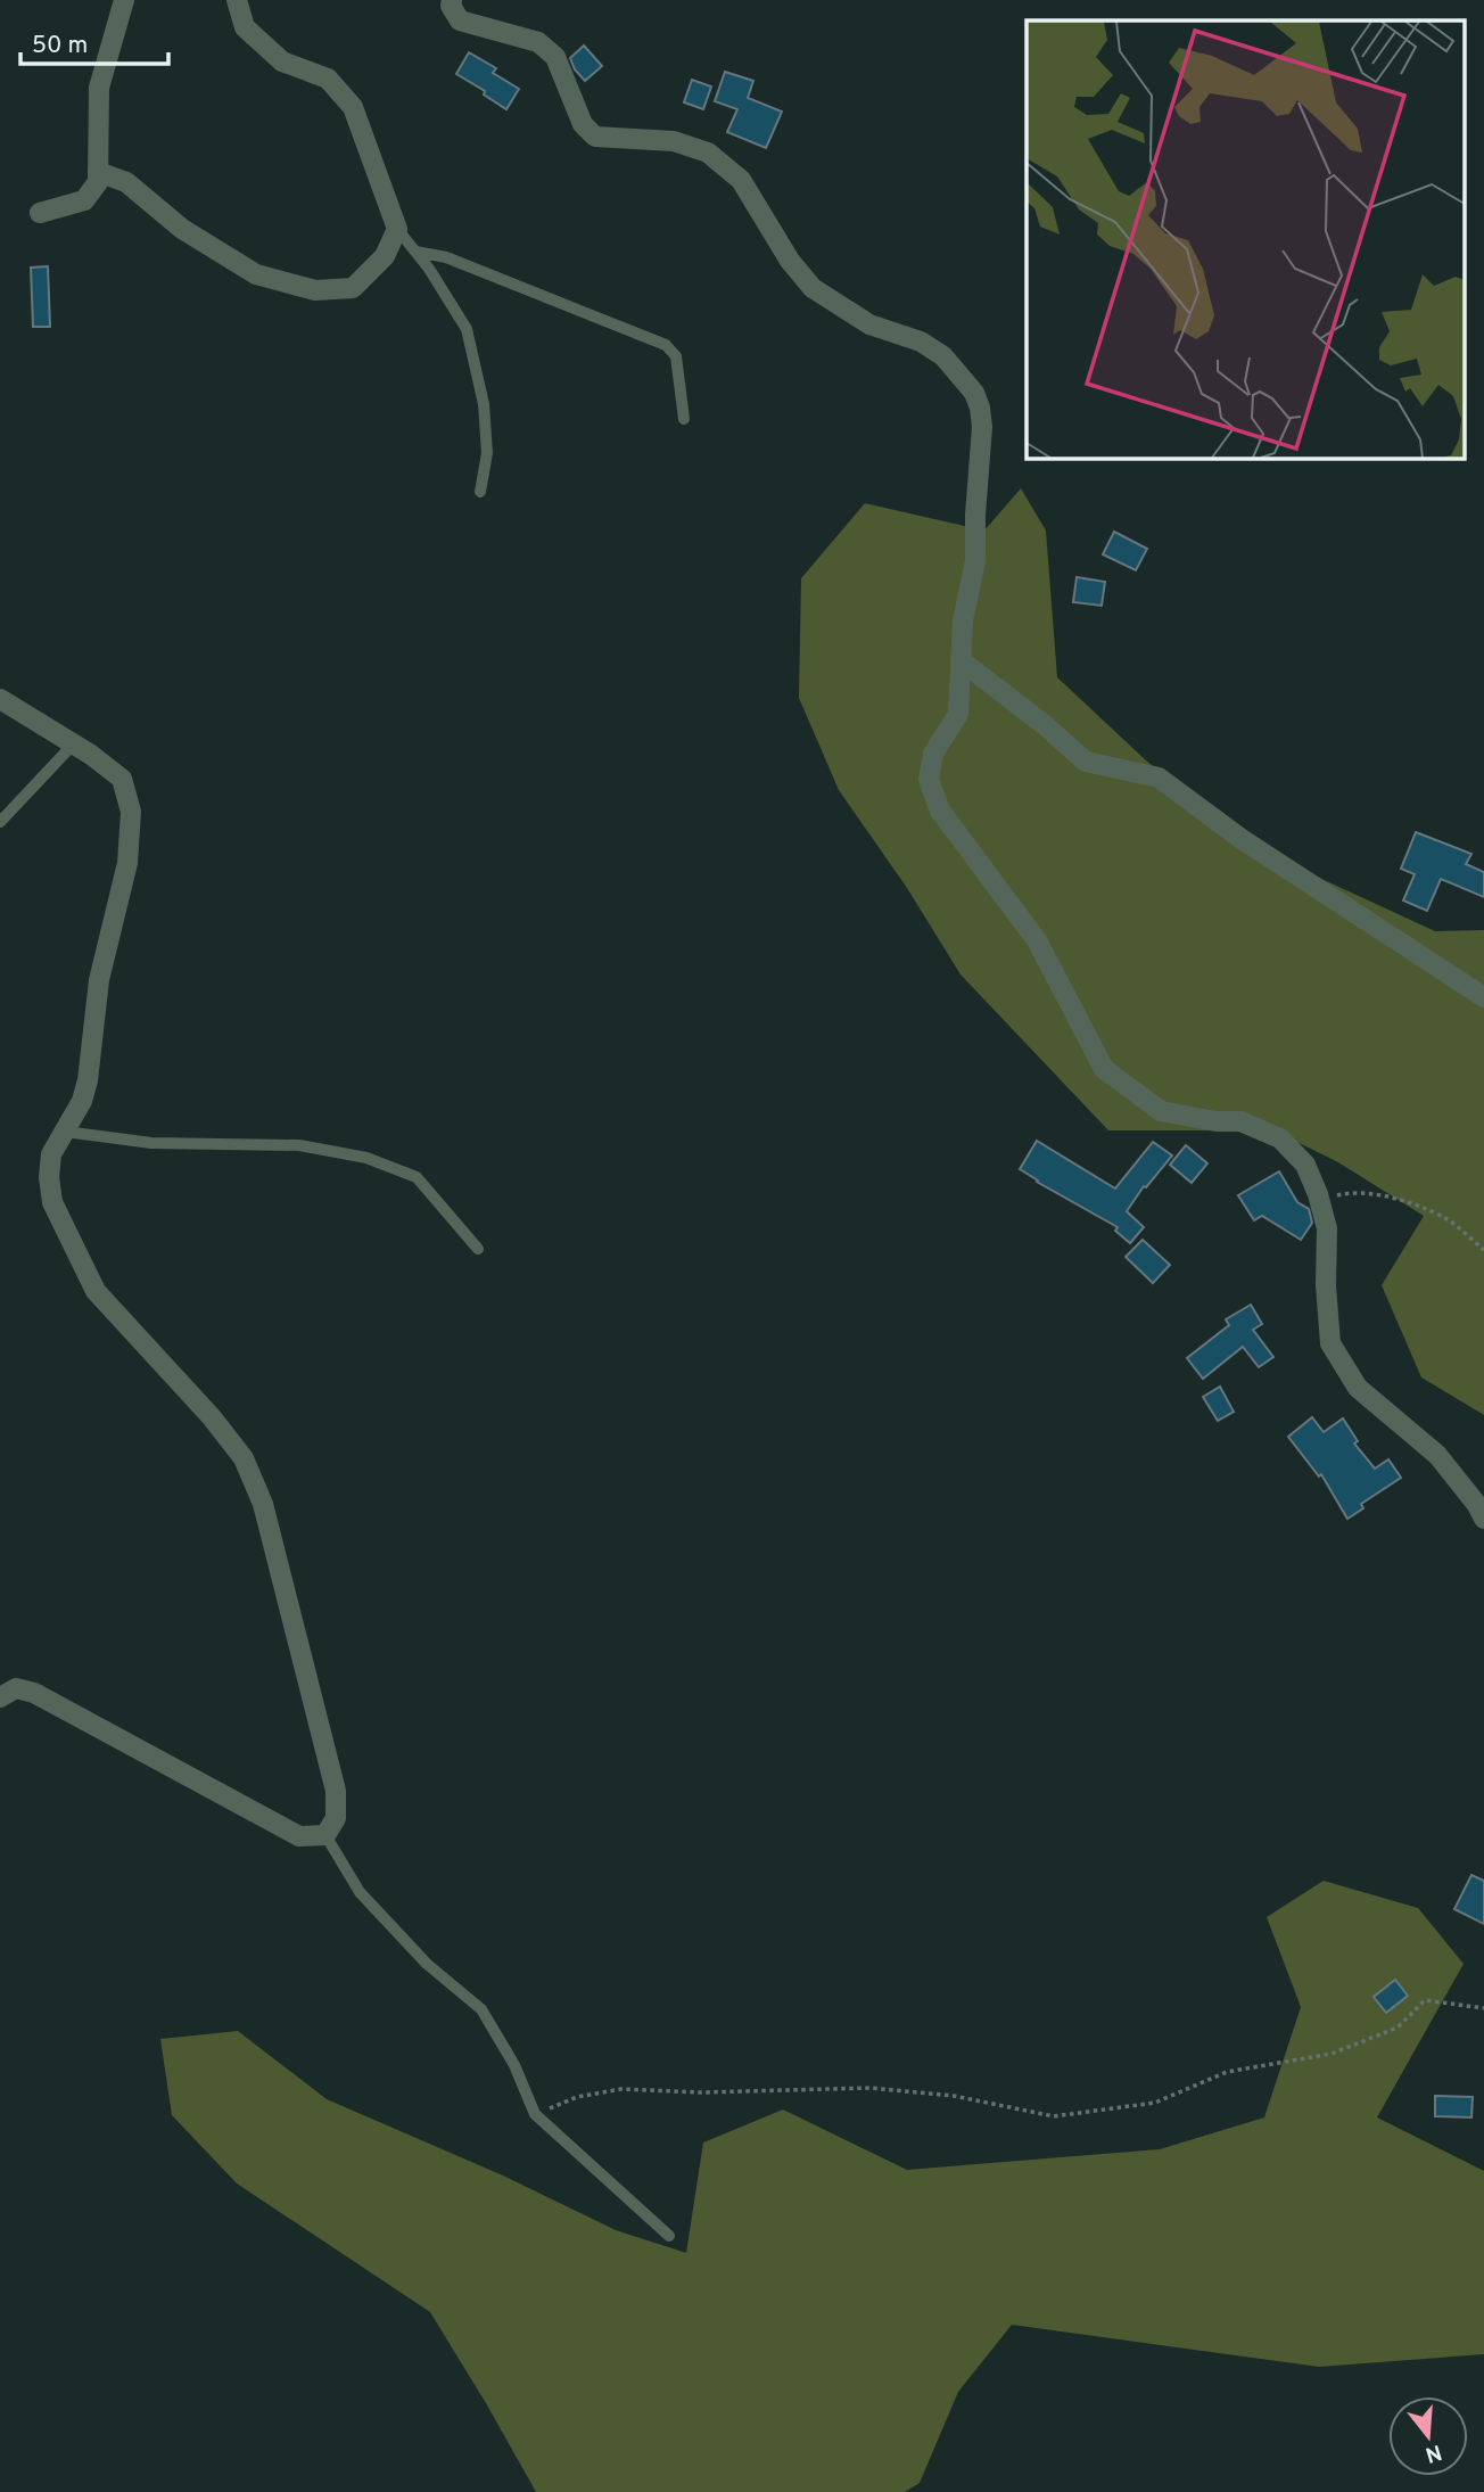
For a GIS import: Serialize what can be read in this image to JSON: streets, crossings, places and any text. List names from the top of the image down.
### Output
{
  "scale_bar": "50 m",
  "north": "bottom"
}
